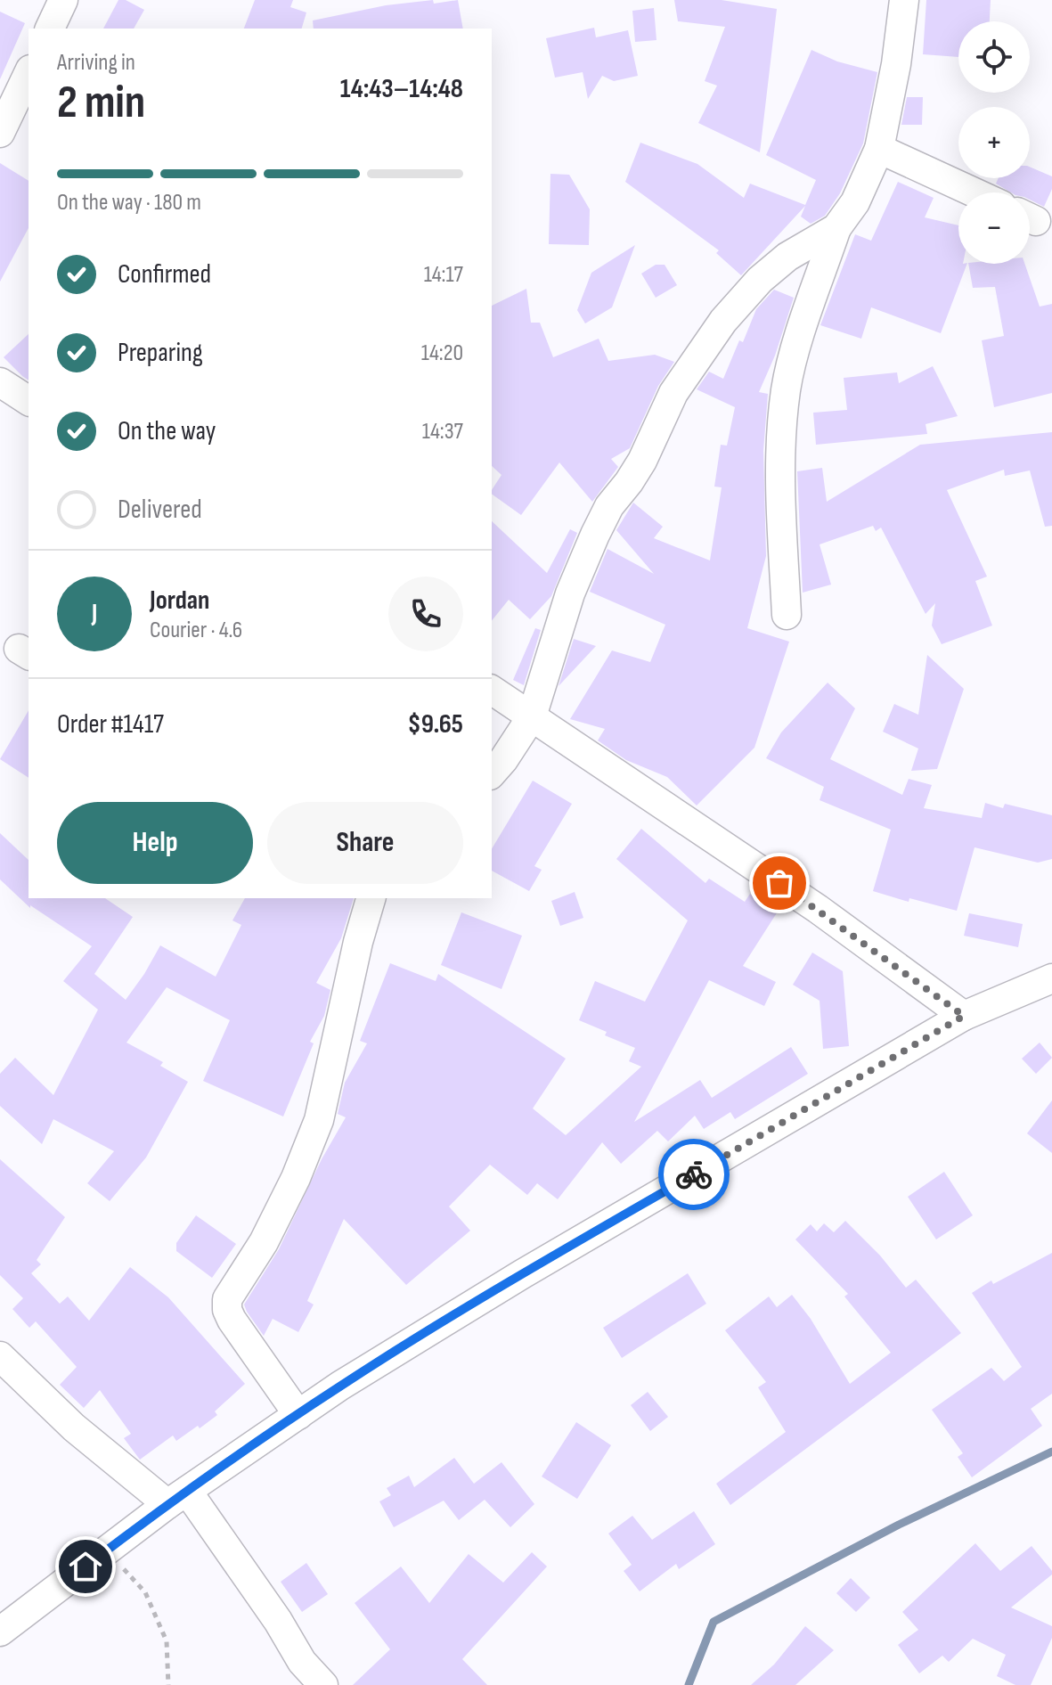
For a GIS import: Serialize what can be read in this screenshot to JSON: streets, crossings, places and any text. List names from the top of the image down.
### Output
{
  "page": {
    "map_buttons": ["+", "−"],
    "heading": ["2 min", "Arriving in", "14:43–14:48"],
    "panel": [
      "Jordan",
      "Courier · 4.6",
      "Order #1417",
      "$9.65"
    ],
    "bar": "On the way · 180 m",
    "list": [
      ["Confirmed", "14:17"],
      ["Preparing", "14:20"],
      ["On the way", "14:37"],
      "Delivered"
    ],
    "round": "J",
    "buttons": ["Help", "Share"]
  }
}
